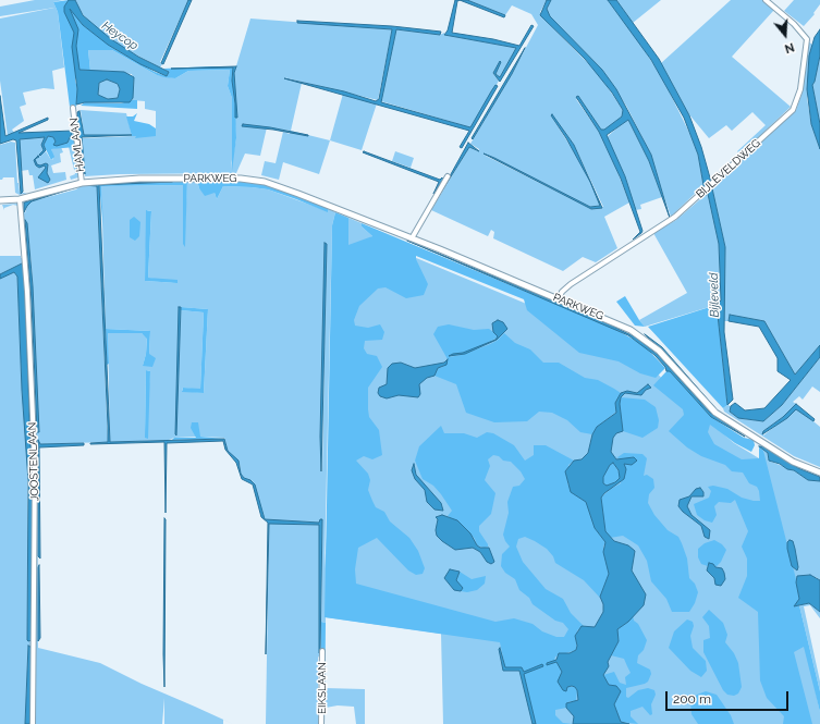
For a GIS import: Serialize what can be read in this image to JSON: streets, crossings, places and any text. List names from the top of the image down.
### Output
{
  "streets": {
    "street": [
      "HAMLAAN",
      "BIJLEVELDWEG",
      "PARKWEG",
      "JOOSTENLAAN",
      "EIKSLAAN"
    ]
  },
  "crossings": [
    ["HAMLAAN", "PARKWEG"],
    ["BIJLEVELDWEG", "PARKWEG"],
    ["PARKWEG", "JOOSTENLAAN"]
  ],
  "water": ["Heycop", "Bijleveld"],
  "scale_bar": "200 m",
  "north": "bottom"
}
